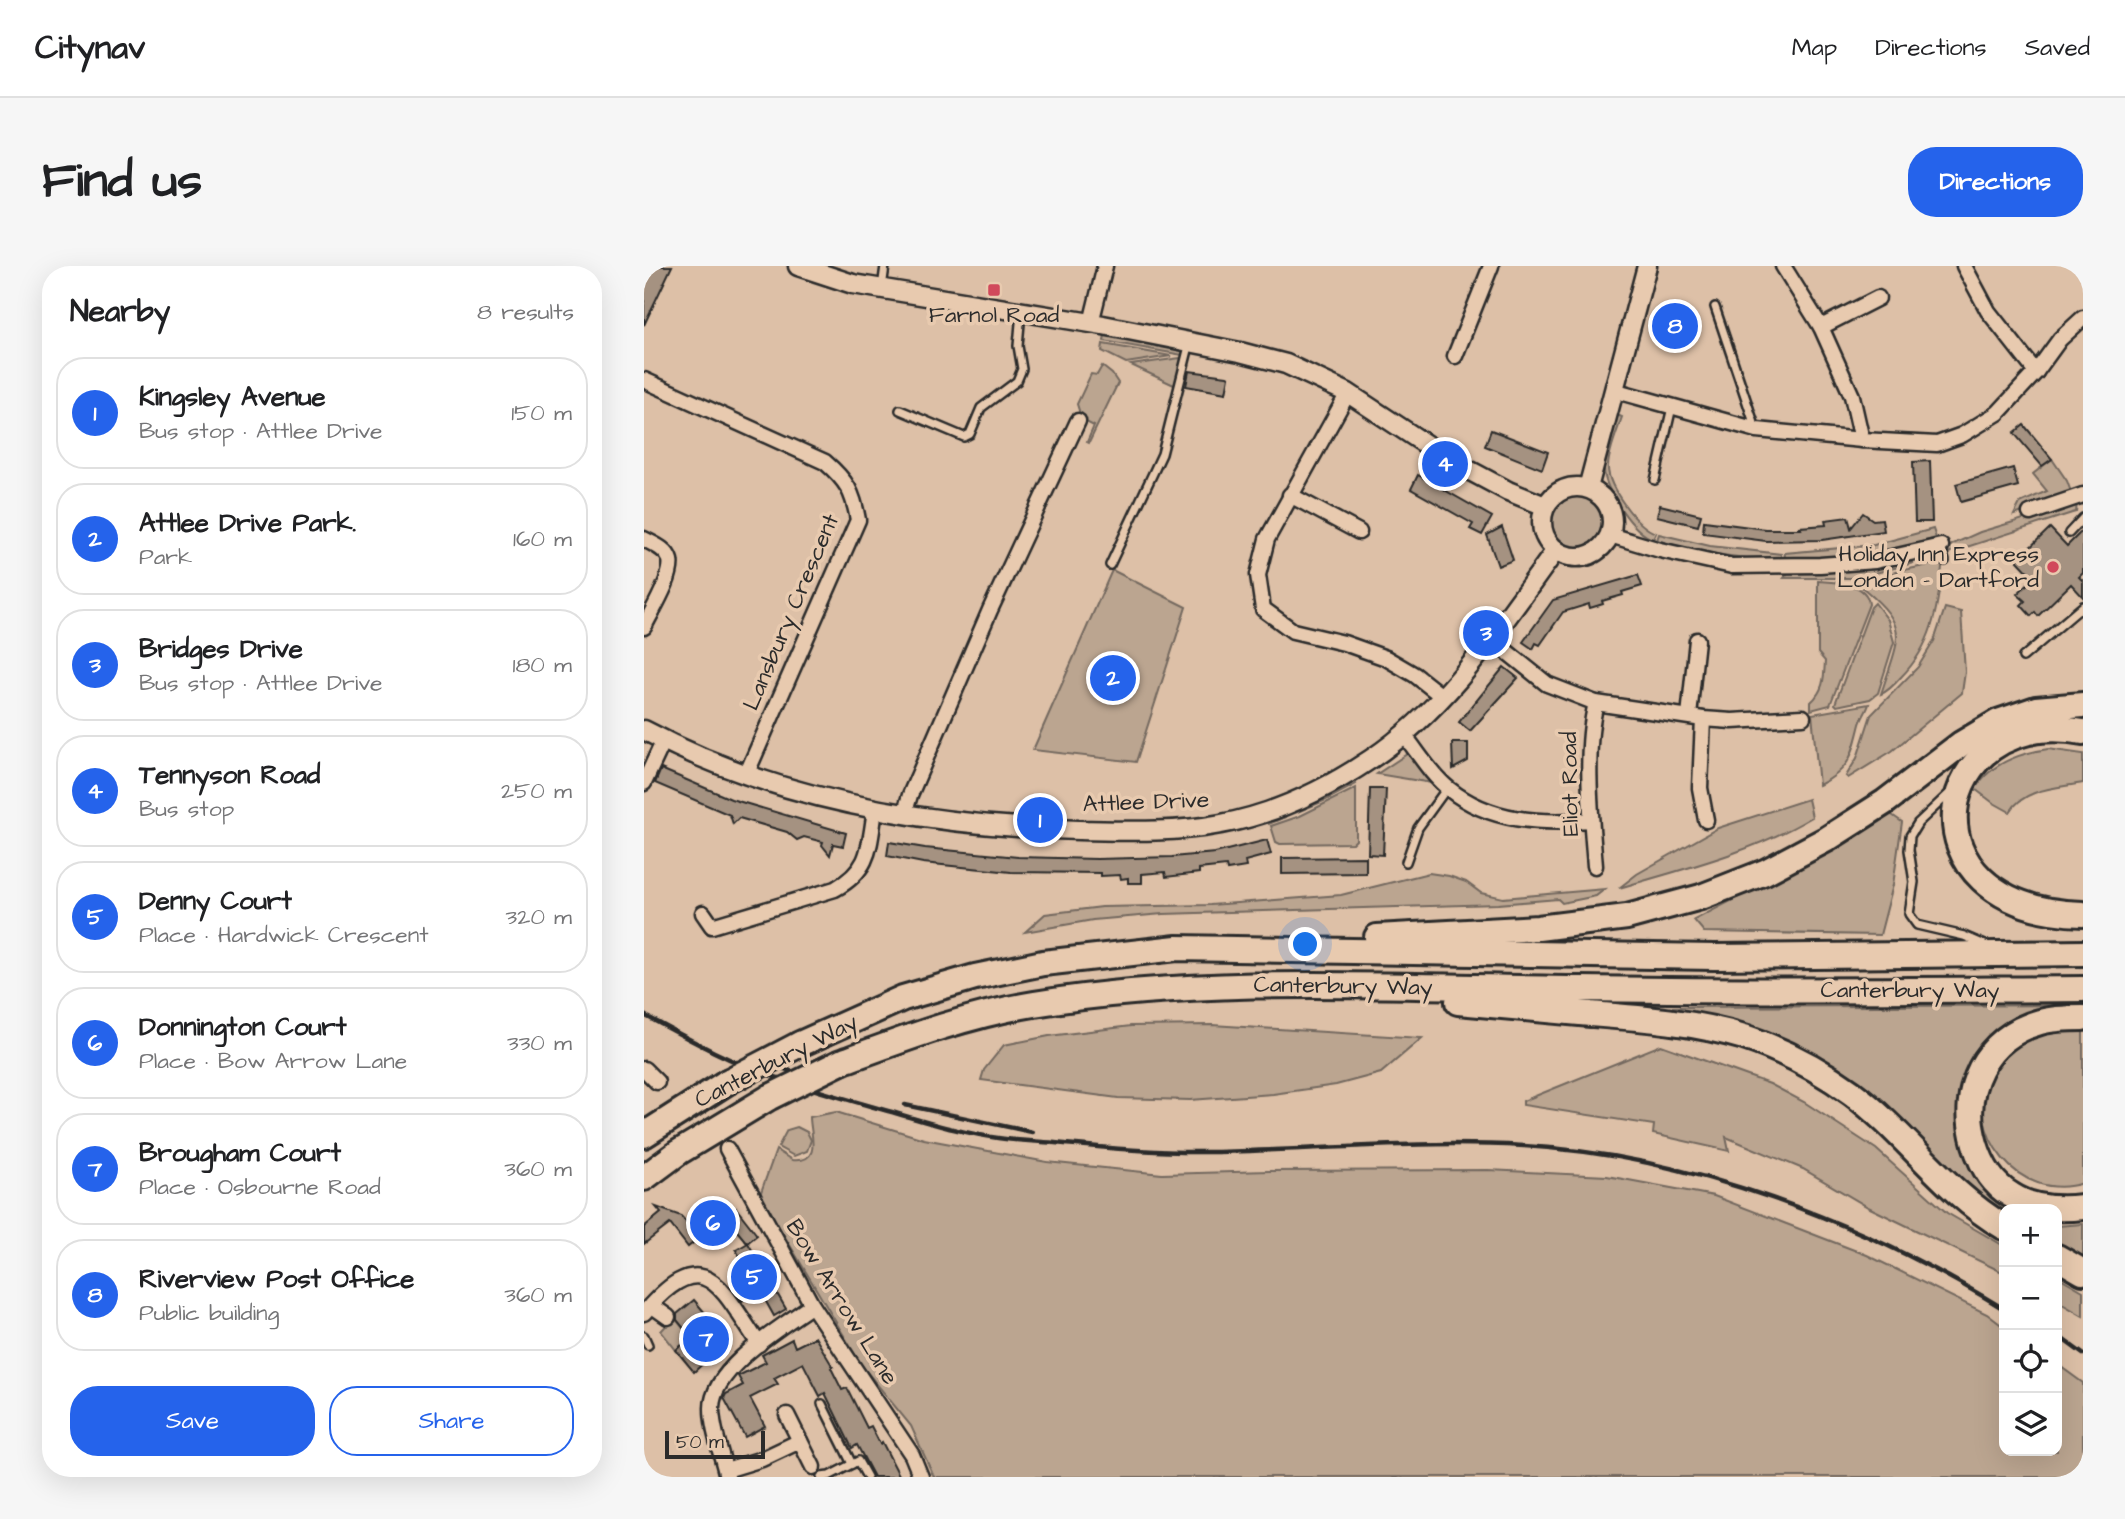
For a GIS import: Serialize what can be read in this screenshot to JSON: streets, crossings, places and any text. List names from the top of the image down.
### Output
{
  "streets": {
    "highway": ["Canterbury Way"],
    "street": [
      "Lansbury Crescent",
      "Eliot Road",
      "Attlee Drive",
      "Bow Arrow Lane"
    ]
  },
  "crossings": [
    ["Lansbury Crescent", "Attlee Drive"]
  ],
  "places": {
    "transit": ["Farnol Road"],
    "other": ["Holiday Inn Express London - Dartford"]
  },
  "scale_bar": "50 m",
  "page": {
    "header": "Citynav",
    "nav": ["Map", "Directions", "Saved"],
    "buttons": [
      "Directions",
      ["Save", "Share"]
    ],
    "title": "Find us",
    "heading": ["Nearby", "8 results"],
    "pins": [
      "8",
      "4",
      "3",
      "2",
      "1",
      "6",
      "5",
      "7"
    ],
    "list": [
      {
        "mark": "1",
        "name": "Kingsley Avenue",
        "note": "Bus stop · Attlee Drive",
        "value": "150 m"
      },
      {
        "mark": "2",
        "name": "Attlee Drive Park.",
        "note": "Park",
        "value": "160 m"
      },
      {
        "mark": "3",
        "name": "Bridges Drive",
        "note": "Bus stop · Attlee Drive",
        "value": "180 m"
      },
      {
        "mark": "4",
        "name": "Tennyson Road",
        "note": "Bus stop",
        "value": "250 m"
      },
      {
        "mark": "5",
        "name": "Denny Court",
        "note": "Place · Hardwick Crescent",
        "value": "320 m"
      },
      {
        "mark": "6",
        "name": "Donnington Court",
        "note": "Place · Bow Arrow Lane",
        "value": "330 m"
      },
      {
        "mark": "7",
        "name": "Brougham Court",
        "note": "Place · Osbourne Road",
        "value": "360 m"
      },
      {
        "mark": "8",
        "name": "Riverview Post Office",
        "note": "Public building",
        "value": "360 m"
      }
    ],
    "map_buttons": ["+", "−"],
    "scale": "50 m"
  }
}
